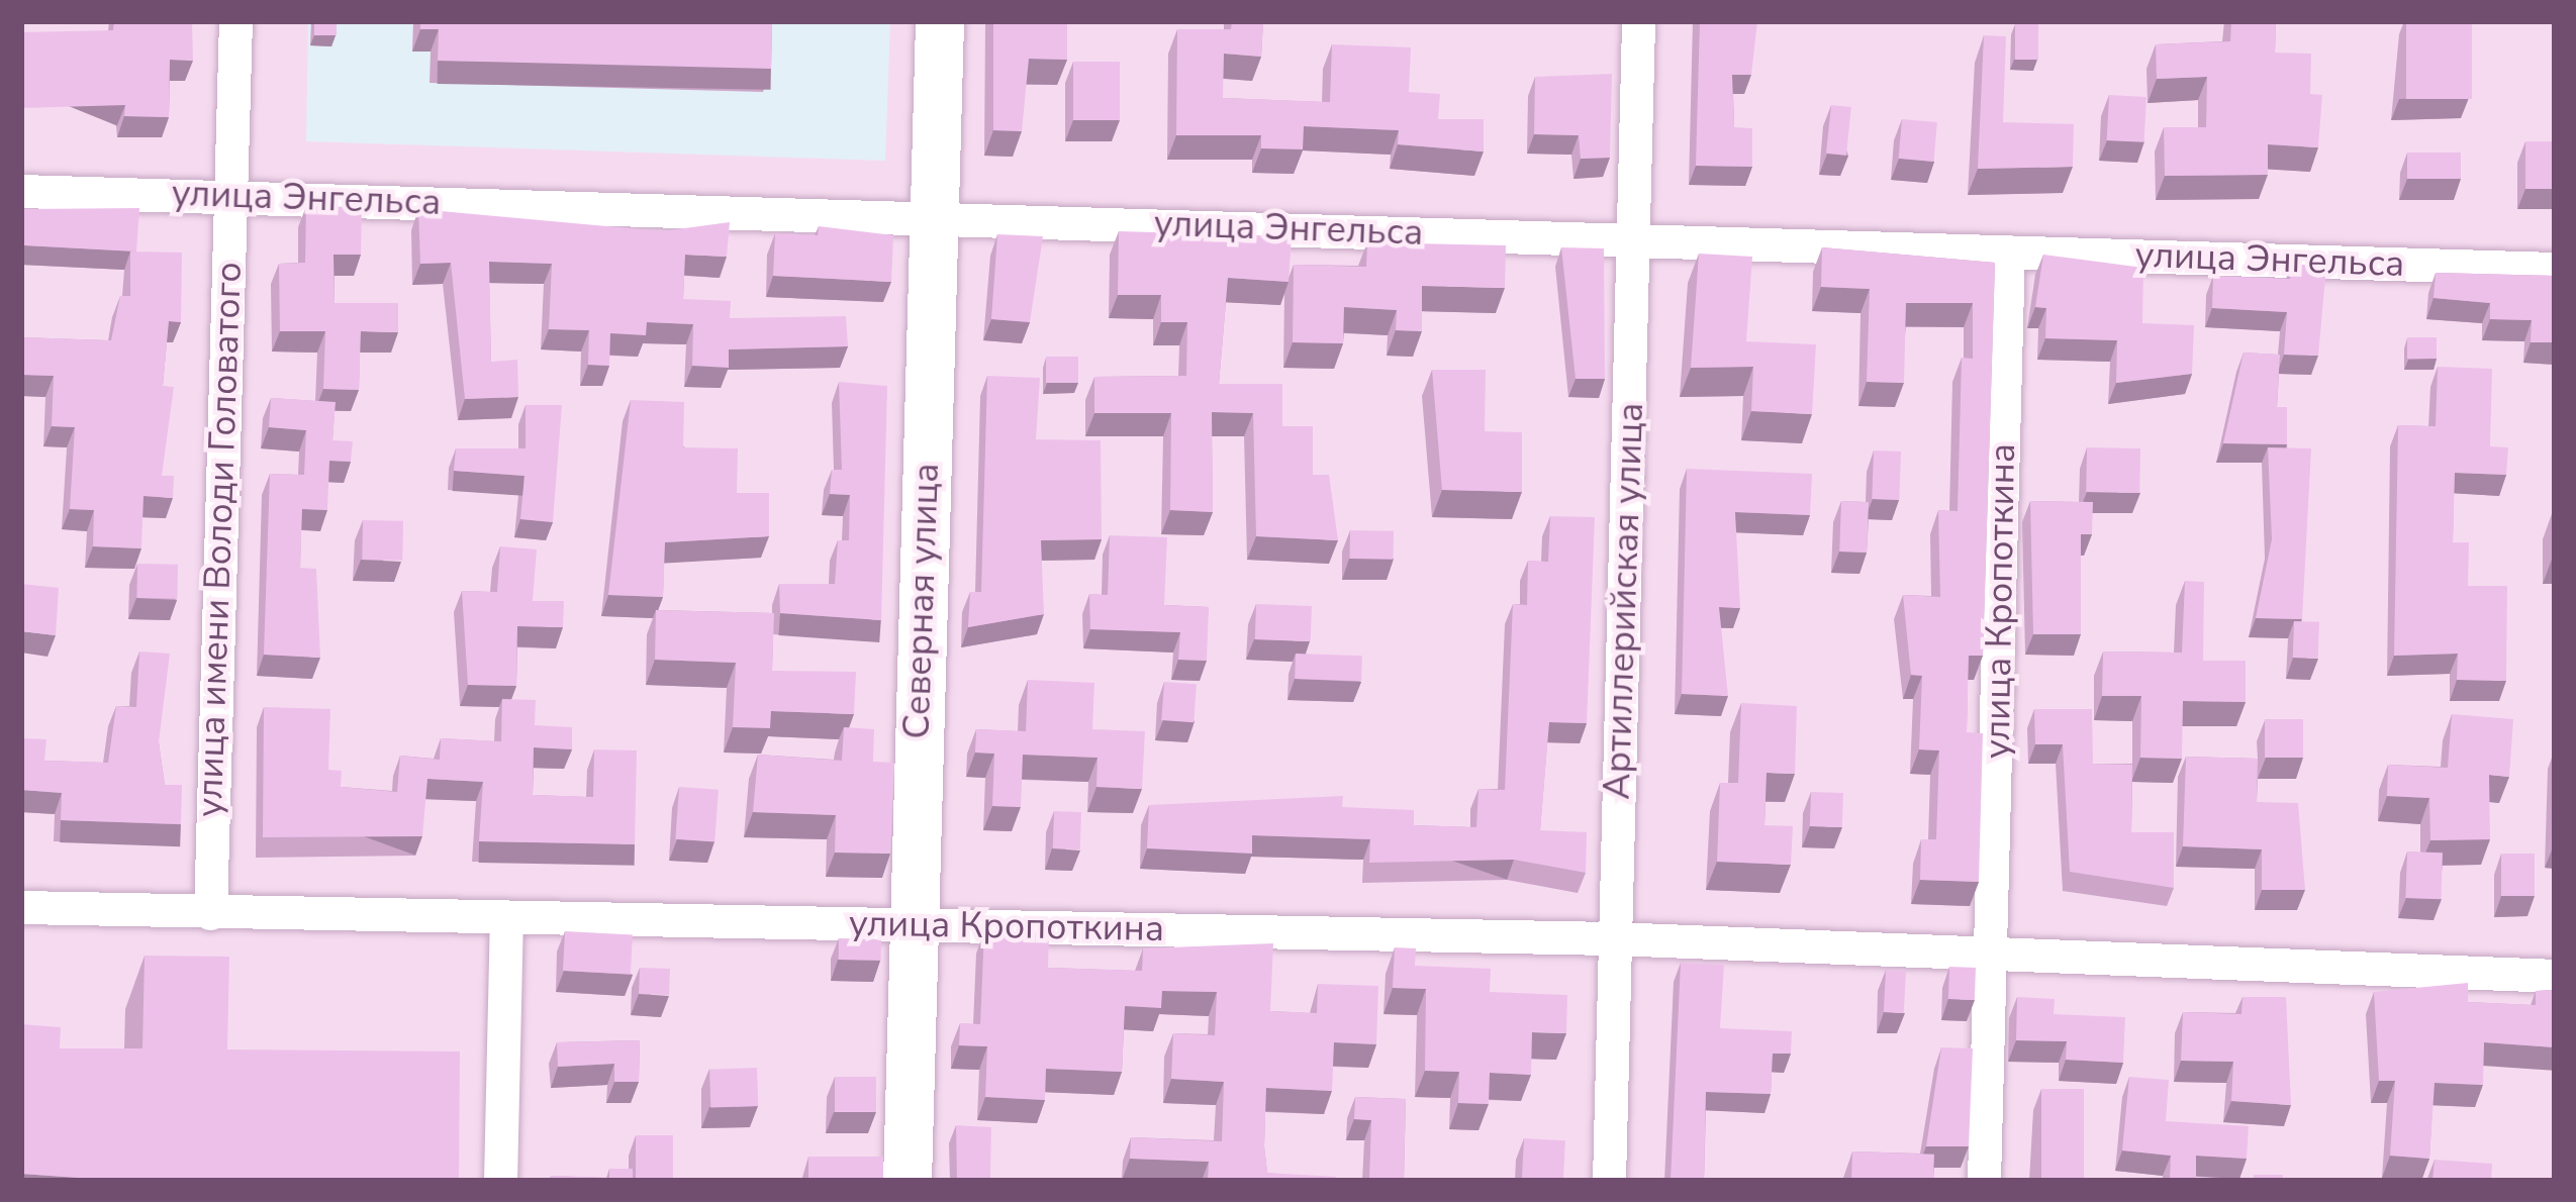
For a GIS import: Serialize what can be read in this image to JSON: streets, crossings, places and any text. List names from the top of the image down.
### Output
{
  "streets": {
    "main road": ["Северная улица"],
    "street": [
      "улица Энгельса",
      "улица имени Володи Головатого",
      "Артиллерийская улица",
      "улица Кропоткина"
    ]
  },
  "crossings": [
    ["улица Энгельса", "улица имени Володи Головатого"],
    ["улица Энгельса", "Северная улица"],
    ["улица Энгельса", "Артиллерийская улица"],
    ["улица Энгельса", "улица Кропоткина"],
    ["улица имени Володи Головатого", "улица Кропоткина"],
    ["Северная улица", "улица Кропоткина"],
    ["Артиллерийская улица", "улица Кропоткина"]
  ]
}
